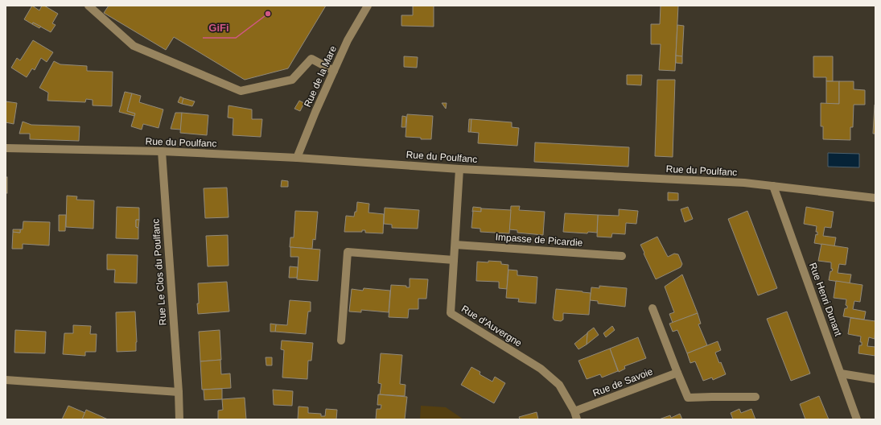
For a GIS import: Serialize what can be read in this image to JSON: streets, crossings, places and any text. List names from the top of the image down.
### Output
{
  "streets": {
    "street": [
      "Rue de la Mare",
      "Rue du Poulfanc",
      "Impasse de Picardie",
      "Rue Le Clos du Poulfanc",
      "Rue Henri Dunant",
      "Rue d'Auvergne",
      "Rue de Savoie"
    ]
  },
  "crossings": [
    ["Rue de la Mare", "Rue du Poulfanc"],
    ["Rue du Poulfanc", "Rue Le Clos du Poulfanc"],
    ["Rue du Poulfanc", "Rue Henri Dunant"],
    ["Rue du Poulfanc", "Rue d'Auvergne"],
    ["Impasse de Picardie", "Rue d'Auvergne"],
    ["Rue d'Auvergne", "Rue de Savoie"]
  ],
  "places": ["GiFi"]
}
